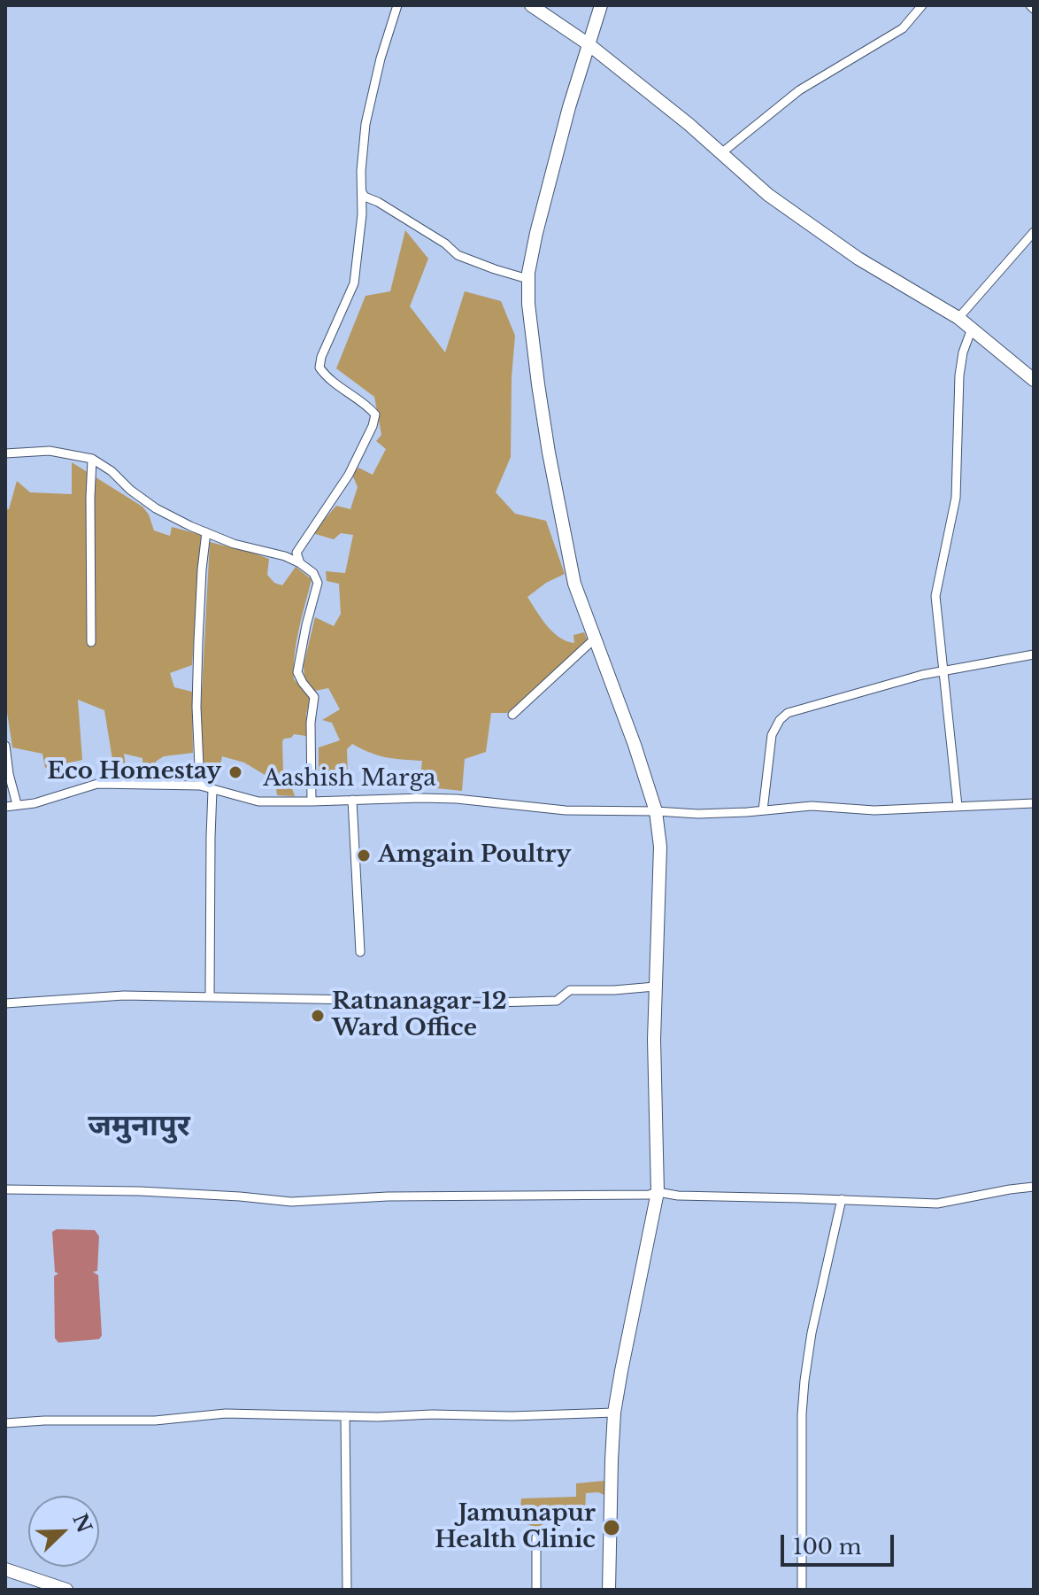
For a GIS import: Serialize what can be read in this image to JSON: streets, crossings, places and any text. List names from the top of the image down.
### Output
{
  "streets": {
    "street": ["Aashish Marga"]
  },
  "districts": ["जमुनापुर"],
  "places": [
    "Eco Homestay",
    "Amgain Poultry",
    "Ratnanagar-12 Ward Office",
    "Jamunapur Health Clinic"
  ],
  "scale_bar": "100 m",
  "north": "top right"
}
